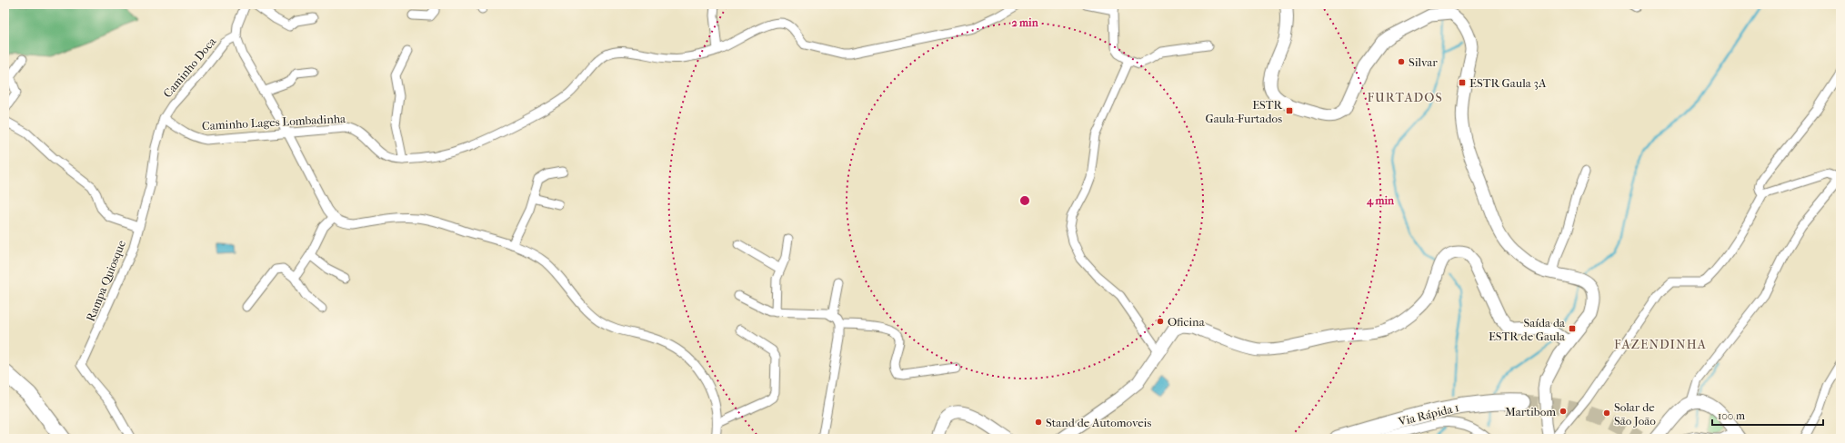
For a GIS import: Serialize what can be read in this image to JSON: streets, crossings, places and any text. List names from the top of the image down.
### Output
{
  "streets": {
    "highway": ["Via Rápida 1"],
    "street": ["Caminho Doca", "Caminho Lages Lombadinha", "Rampa Quiosque"]
  },
  "crossings": [
    ["Caminho Doca", "Caminho Lages Lombadinha"],
    ["Caminho Doca", "Rampa Quiosque"],
    ["Caminho Lages Lombadinha", "Rampa Quiosque"]
  ],
  "districts": ["FURTADOS", "FAZENDINHA"],
  "places": {
    "other": [
      "Silvar",
      "Oficina",
      "Martibom",
      "Solar de São João",
      "Stand de Automoveis"
    ],
    "transit": ["ESTR Gaula 3A", "ESTR Gaula-Furtados", "Saída da ESTR de Gaula"]
  },
  "scale_bar": "100 m",
  "rings": ["2 min", "4 min"]
}
